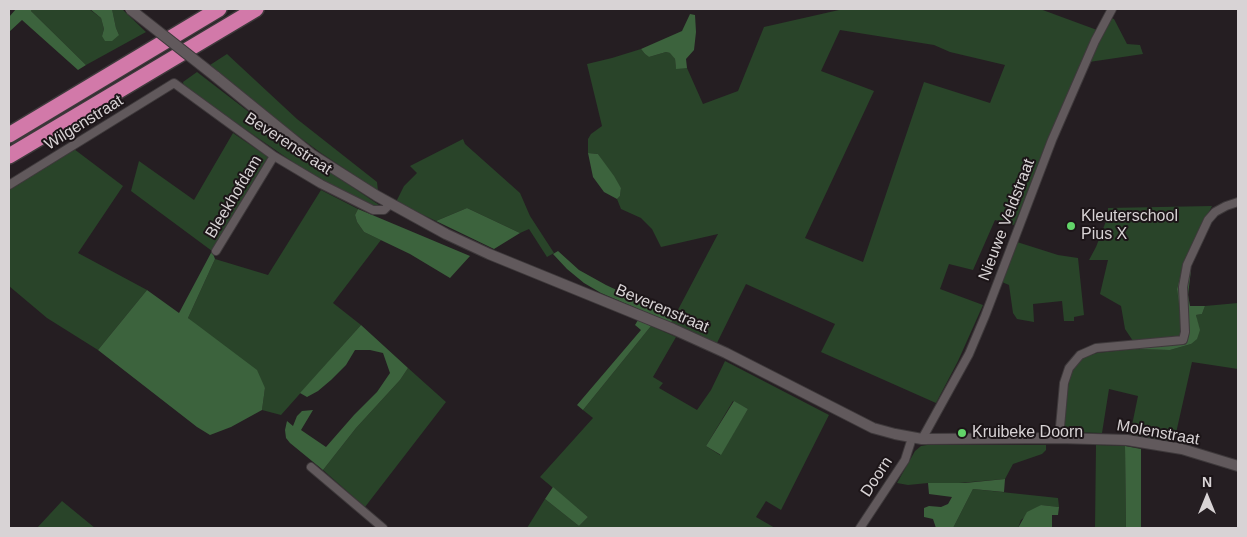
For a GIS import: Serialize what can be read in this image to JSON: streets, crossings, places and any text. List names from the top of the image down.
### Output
{
  "streets": {
    "street": [
      "Wilgenstraat",
      "Beverenstraat",
      "Bleekhofdam",
      "Nieuwe Veldstraat",
      "Molenstraat",
      "Doorn"
    ]
  },
  "crossings": [
    ["Wilgenstraat", "Beverenstraat"],
    ["Beverenstraat", "Bleekhofdam"],
    ["Beverenstraat", "Nieuwe Veldstraat"],
    ["Beverenstraat", "Molenstraat"],
    ["Beverenstraat", "Doorn"],
    ["Nieuwe Veldstraat", "Molenstraat"],
    ["Nieuwe Veldstraat", "Doorn"],
    ["Molenstraat", "Doorn"]
  ],
  "places": ["Kleuterschool Pius X", "Kruibeke Doorn"],
  "north": "top"
}
